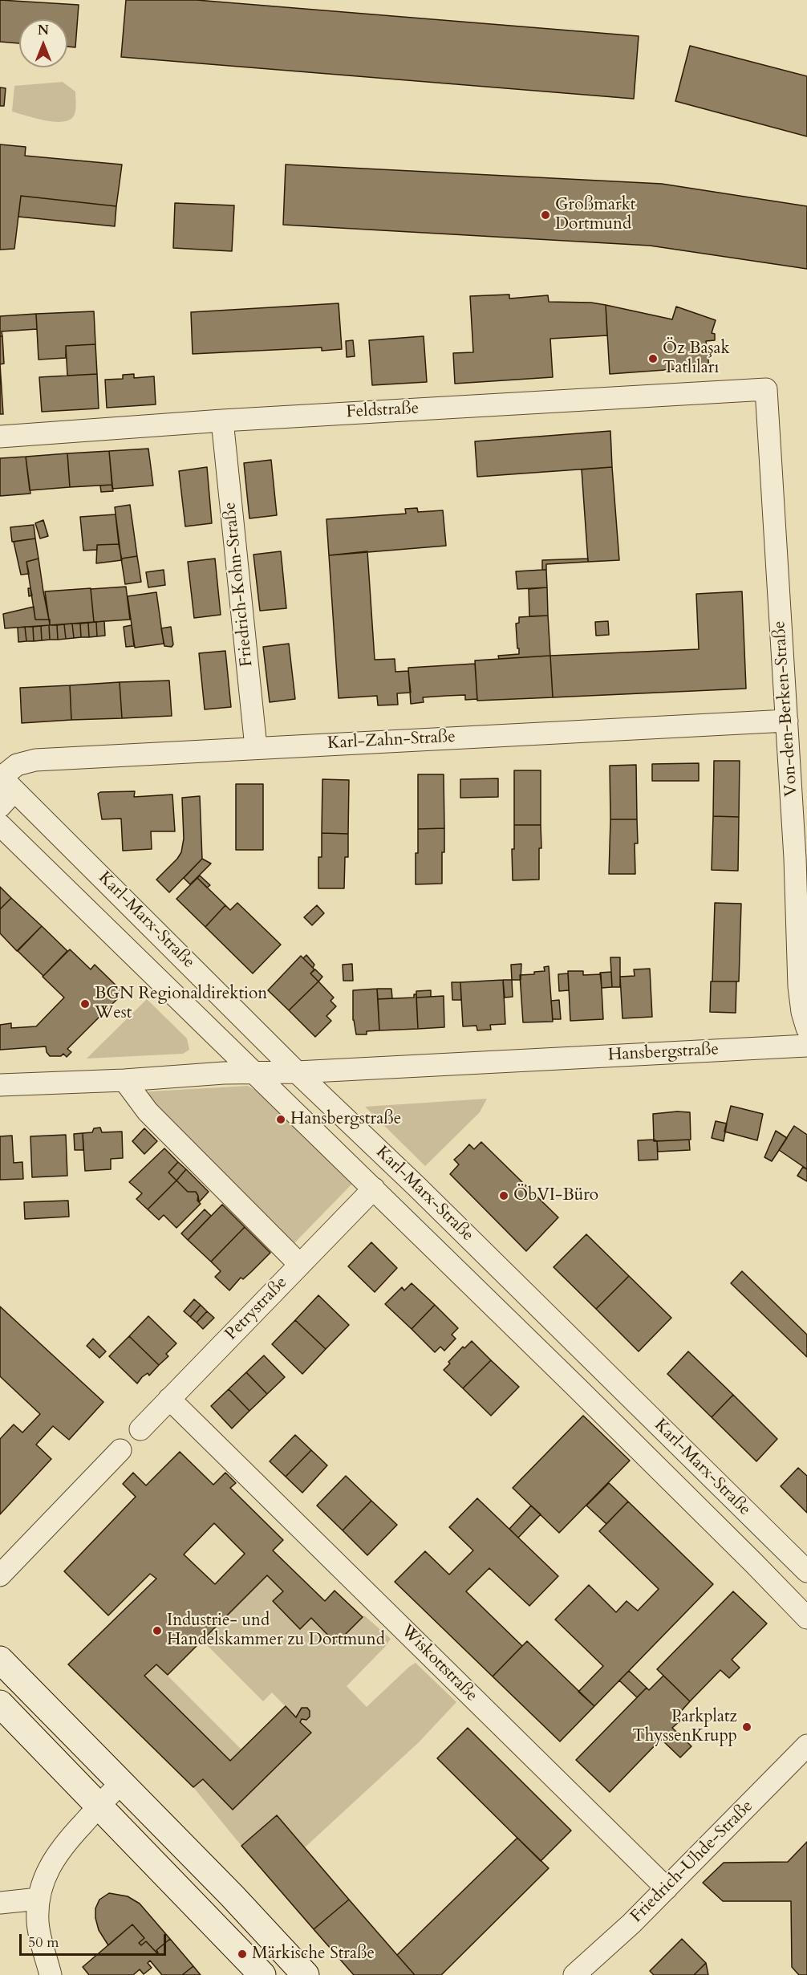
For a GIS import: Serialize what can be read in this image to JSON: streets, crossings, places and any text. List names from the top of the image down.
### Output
{
  "streets": {
    "street": [
      "Feldstraße",
      "Friedrich-Kohn-Straße",
      "Von-den-Berken-Straße",
      "Karl-Zahn-Straße",
      "Karl-Marx-Straße",
      "Hansbergstraße",
      "Petrystraße",
      "Wiskottstraße",
      "Friedrich-Uhde-Straße"
    ]
  },
  "crossings": [
    ["Feldstraße", "Friedrich-Kohn-Straße"],
    ["Feldstraße", "Von-den-Berken-Straße"],
    ["Friedrich-Kohn-Straße", "Karl-Zahn-Straße"],
    ["Von-den-Berken-Straße", "Karl-Zahn-Straße"],
    ["Karl-Zahn-Straße", "Karl-Marx-Straße"],
    ["Karl-Marx-Straße", "Hansbergstraße"],
    ["Karl-Marx-Straße", "Petrystraße"],
    ["Petrystraße", "Wiskottstraße"],
    ["Wiskottstraße", "Friedrich-Uhde-Straße"]
  ],
  "places": [
    "Großmarkt Dortmund",
    "Öz Başak Tatlıları",
    "BGN Regionaldirektion West",
    "Hansbergstraße",
    "ÖbVI-Büro",
    "Industrie- und Handelskammer zu Dortmund",
    "Parkplatz ThyssenKrupp",
    "Märkische Straße"
  ],
  "scale_bar": "50 m",
  "north": "top"
}
